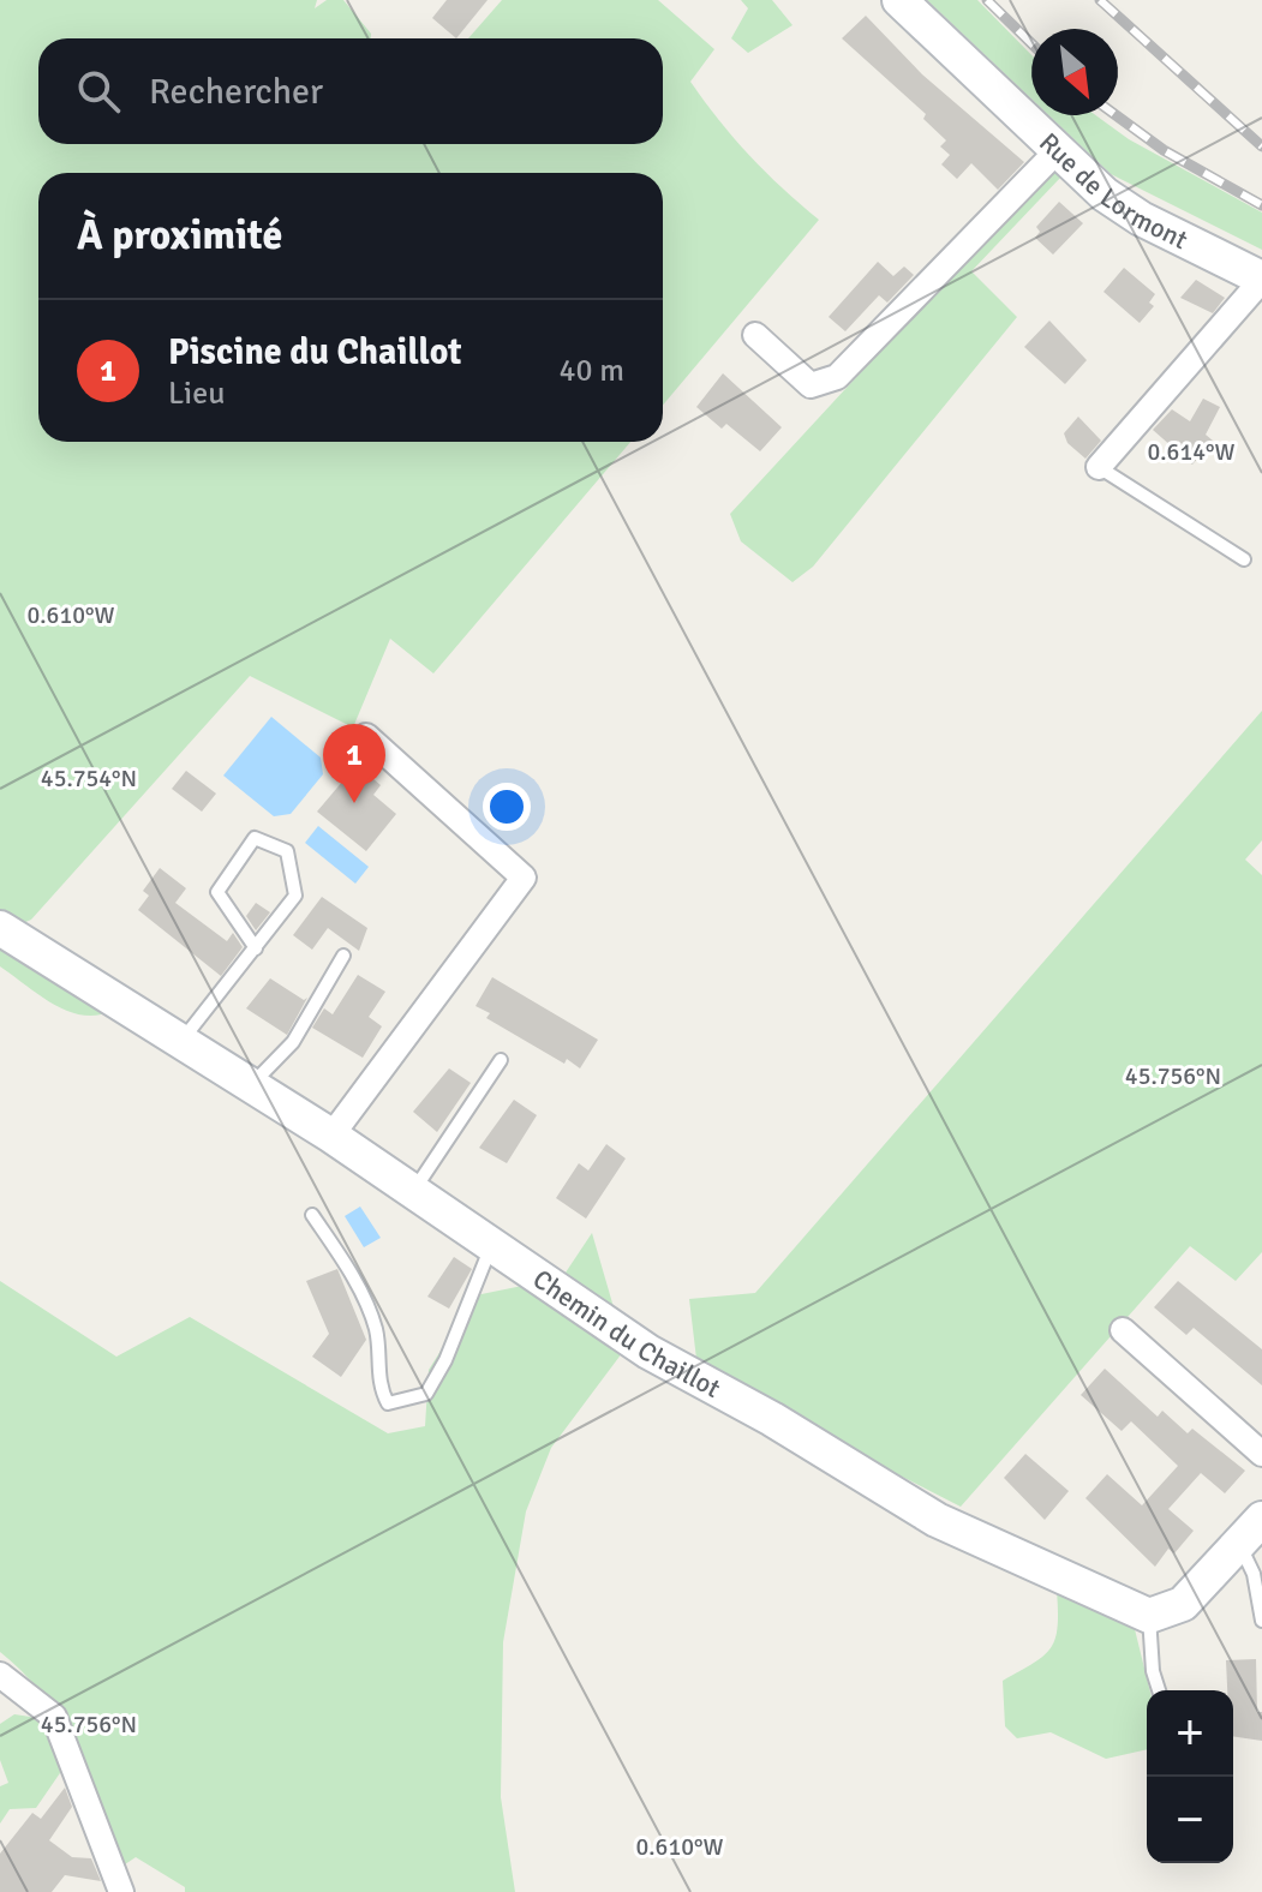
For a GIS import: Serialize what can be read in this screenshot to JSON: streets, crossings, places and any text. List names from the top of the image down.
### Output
{
  "streets": {
    "street": ["Rue de Lormont", "Chemin du Chaillot"]
  },
  "north": "bottom right",
  "page": {
    "search": "Rechercher",
    "heading": "À proximité",
    "list": [
      {
        "mark": "1",
        "name": "Piscine du Chaillot",
        "note": "Lieu",
        "value": "40 m"
      }
    ],
    "pins": "1",
    "map_buttons": ["+", "−"]
  },
  "coordinates": [
    "0.614°W",
    "0.610°W",
    "45.754°N",
    "45.756°N"
  ]
}
